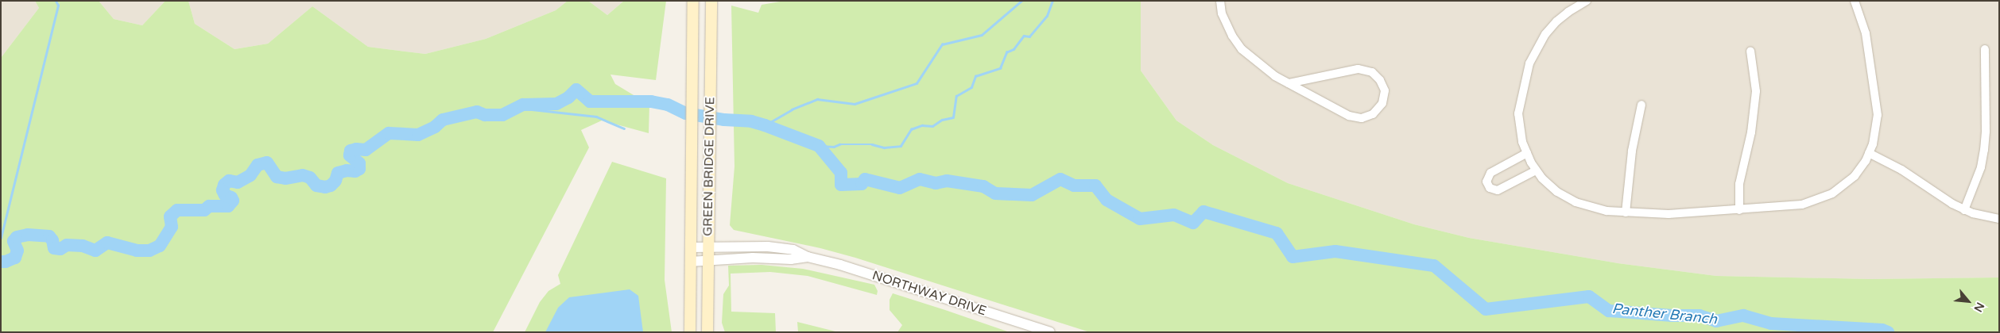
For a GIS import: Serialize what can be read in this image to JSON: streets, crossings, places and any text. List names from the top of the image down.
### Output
{
  "streets": {
    "main road": ["GREEN BRIDGE DRIVE"],
    "street": ["NORTHWAY DRIVE"]
  },
  "crossings": [
    ["GREEN BRIDGE DRIVE", "NORTHWAY DRIVE"]
  ],
  "water": ["Panther Branch"],
  "north": "bottom right"
}
